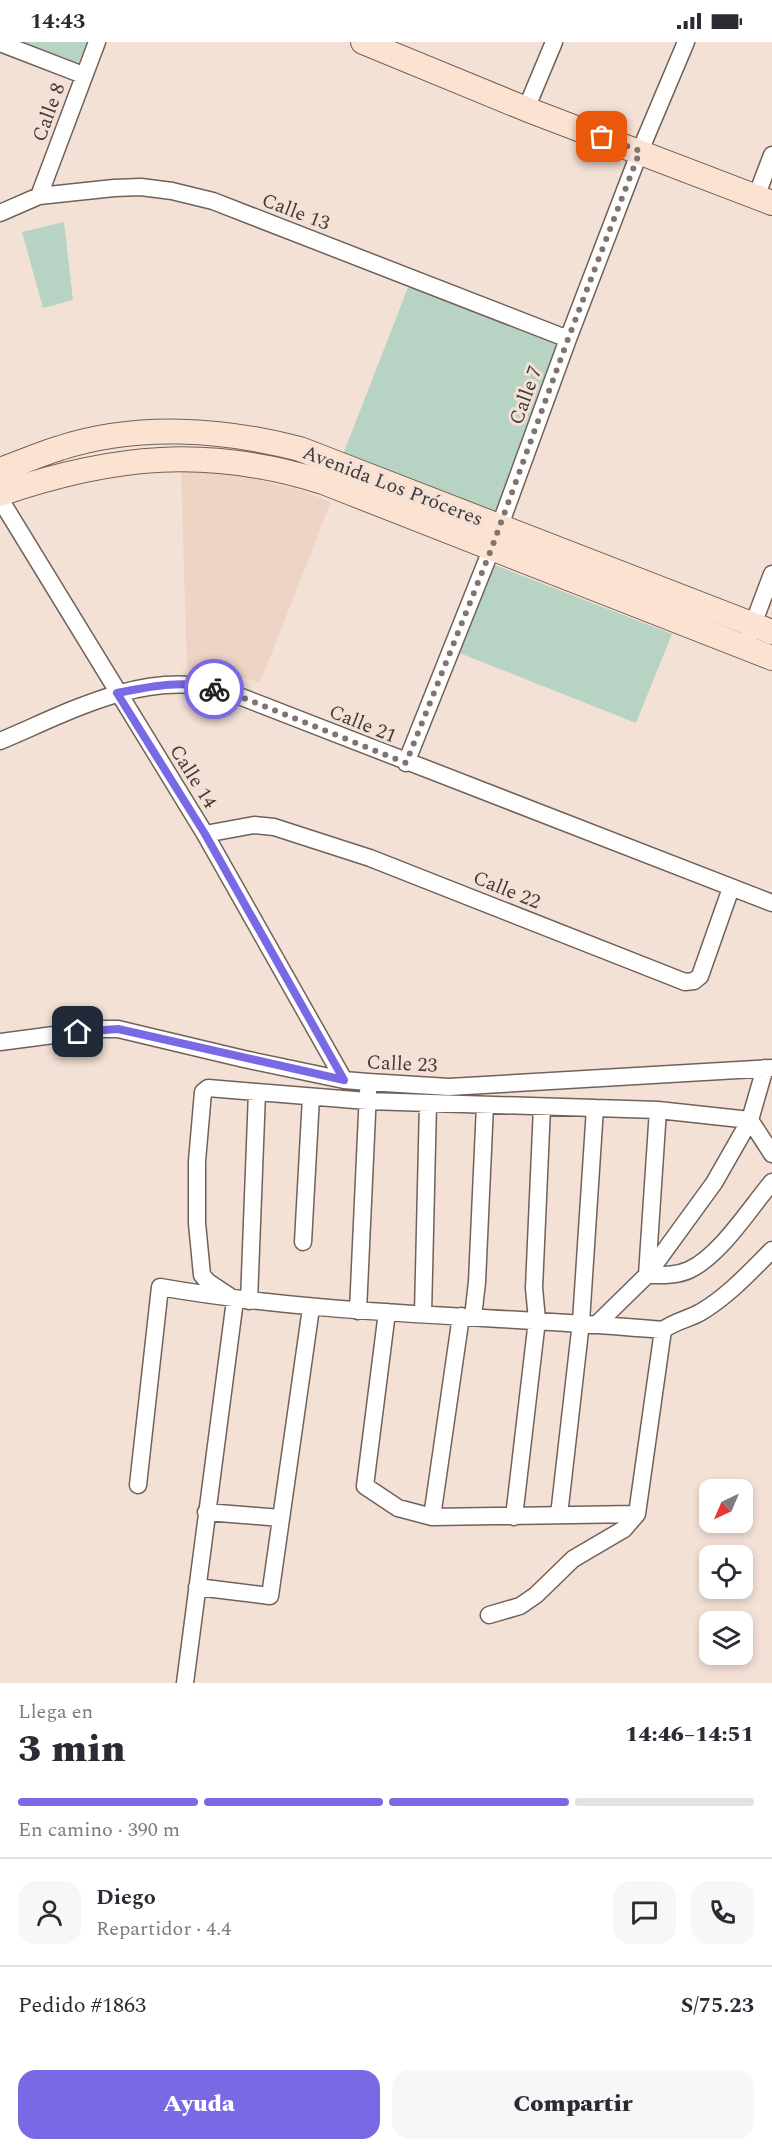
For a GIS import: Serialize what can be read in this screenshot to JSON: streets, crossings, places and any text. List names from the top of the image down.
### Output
{
  "streets": {
    "main road": ["Avenida Los Próceres"],
    "street": [
      "Calle 8",
      "Calle 13",
      "Calle 7",
      "Calle 21",
      "Calle 14",
      "Calle 22",
      "Calle 23"
    ]
  },
  "crossings": [
    ["Calle 8", "Calle 13"],
    ["Calle 13", "Calle 7"],
    ["Calle 7", "Avenida Los Próceres"],
    ["Calle 7", "Calle 21"],
    ["Calle 21", "Calle 14"],
    ["Calle 21", "Calle 22"],
    ["Calle 14", "Calle 22"],
    ["Calle 14", "Calle 23"]
  ],
  "north": "bottom left",
  "page": {
    "status": "14:43",
    "heading": ["3 min", "Llega en", "14:46–14:51"],
    "panel": [
      "Diego",
      "Repartidor · 4.4",
      "Pedido #1863",
      "S/75.23"
    ],
    "bar": "En camino · 390 m",
    "buttons": ["Ayuda", "Compartir"]
  }
}
